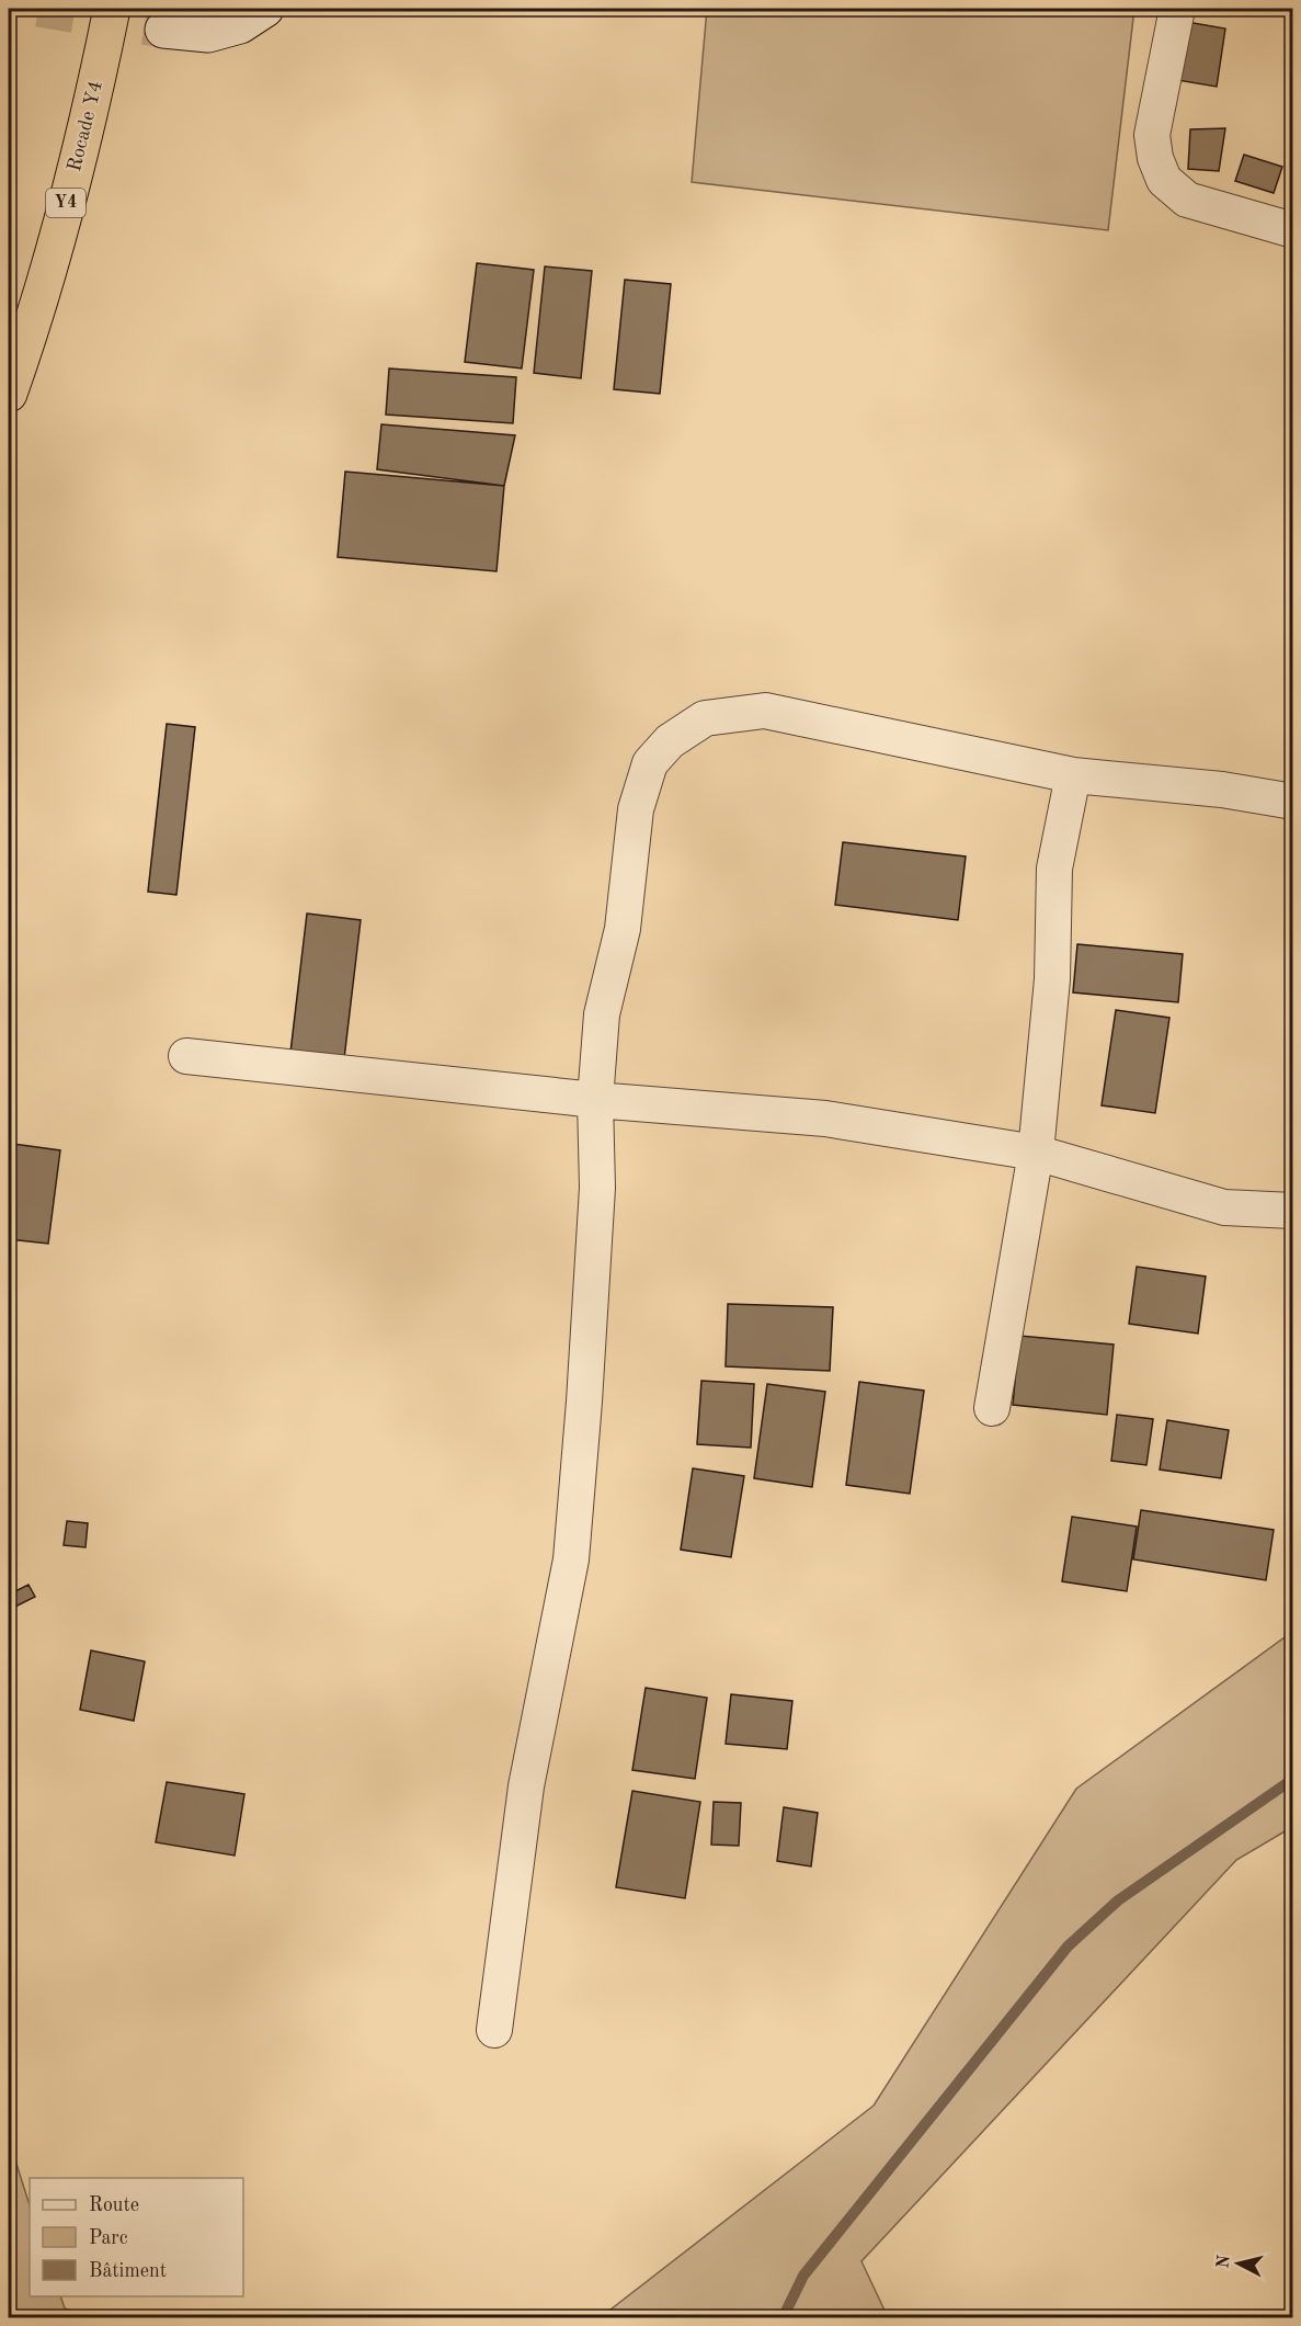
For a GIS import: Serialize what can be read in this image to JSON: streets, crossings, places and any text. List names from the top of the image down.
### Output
{
  "streets": {
    "highway": ["Rocade Y4", "Y4"]
  },
  "legend": ["Route", "Parc", "Bâtiment"],
  "north": "left"
}
